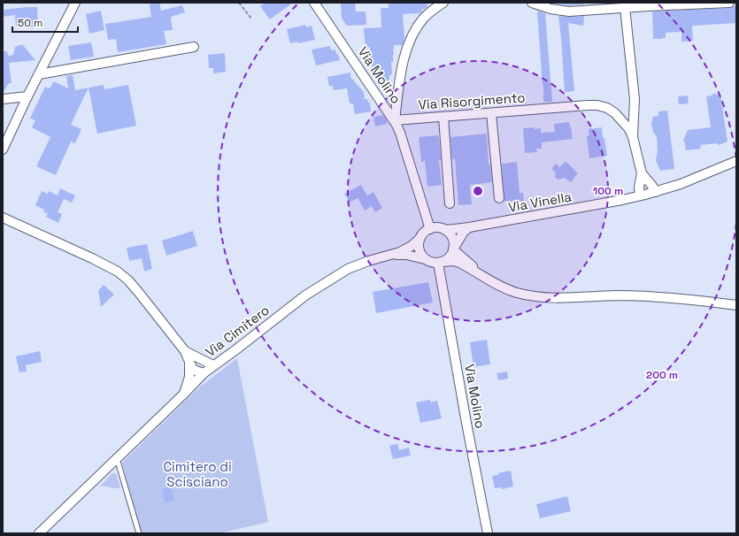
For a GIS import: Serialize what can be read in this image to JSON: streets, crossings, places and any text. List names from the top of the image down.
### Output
{
  "streets": {
    "street": [
      "Via Molino",
      "Via Risorgimento",
      "Via Vinella",
      "Via Cimitero"
    ]
  },
  "crossings": [
    ["Via Molino", "Via Risorgimento"],
    ["Via Molino", "Via Vinella"]
  ],
  "parks": ["Cimitero di Scisciano"],
  "scale_bar": "50 m",
  "rings": ["100 m", "200 m"]
}
